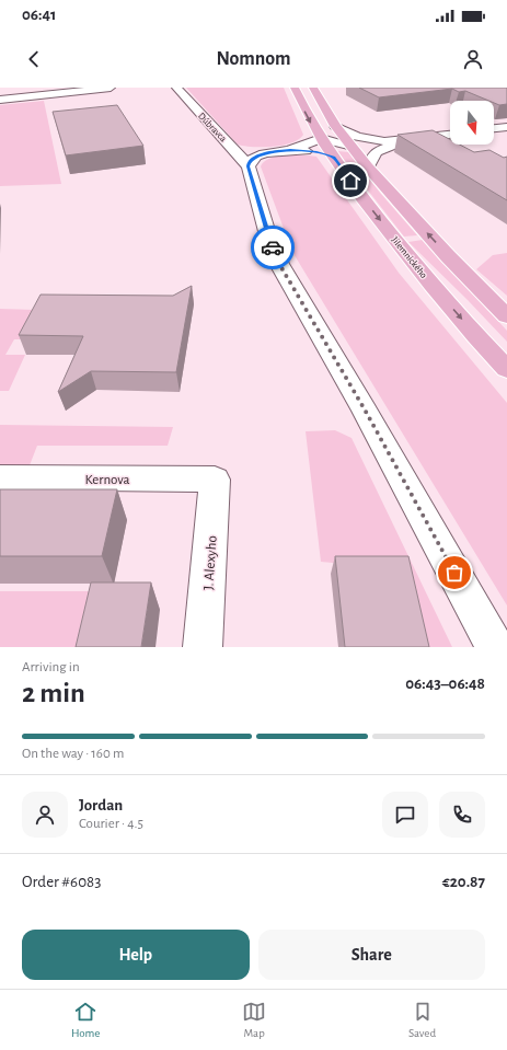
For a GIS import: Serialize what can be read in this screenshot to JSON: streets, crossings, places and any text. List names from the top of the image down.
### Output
{
  "streets": {
    "main road": ["Jilemnického"],
    "street": ["Dúbravca", "Kernova", "J. Alexyho"]
  },
  "crossings": [
    ["Kernova", "J. Alexyho"]
  ],
  "north": "bottom",
  "page": {
    "status": "06:41",
    "header": "Nomnom",
    "heading": ["2 min", "Arriving in", "06:43–06:48"],
    "panel": [
      "Jordan",
      "Courier · 4.5",
      "Order #6083",
      "€20.87"
    ],
    "bar": "On the way · 160 m",
    "buttons": ["Help", "Share"],
    "tabs": ["Home", "Map", "Saved"]
  }
}
